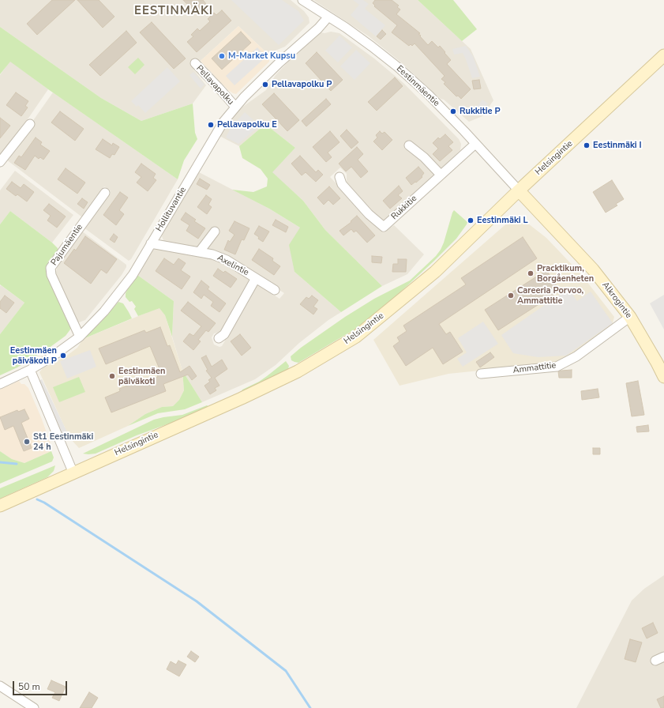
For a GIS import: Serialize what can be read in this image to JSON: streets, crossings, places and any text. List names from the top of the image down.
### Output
{
  "streets": {
    "main road": ["Helsingintie", "Alkrogintie"],
    "street": [
      "Pellavapolku",
      "Eestinmäentie",
      "Rukkitie",
      "Hollituvantie",
      "Pajumäentie",
      "Axelintie",
      "Ammattitie"
    ]
  },
  "crossings": [
    ["Pellavapolku", "Hollituvantie"],
    ["Eestinmäentie", "Helsingintie"],
    ["Eestinmäentie", "Rukkitie"],
    ["Eestinmäentie", "Hollituvantie"],
    ["Eestinmäentie", "Alkrogintie"],
    ["Helsingintie", "Alkrogintie"],
    ["Hollituvantie", "Pajumäentie"],
    ["Hollituvantie", "Axelintie"],
    ["Alkrogintie", "Ammattitie"]
  ],
  "districts": ["EESTINMÄKI"],
  "places": [
    "M-Market Kupsu",
    "Pellavapolku P",
    "Rukkitie P",
    "Pellavapolku E",
    "Eestinmäki I",
    "Eestinmäki L",
    "Pracktikum, Borgåenheten",
    "Careeria Porvoo, Ammattitie",
    "Eestinmäen päiväkoti P",
    "Eestinmäen päiväkoti",
    "St1 Eestinmäki 24 h"
  ],
  "scale_bar": "50 m"
}
